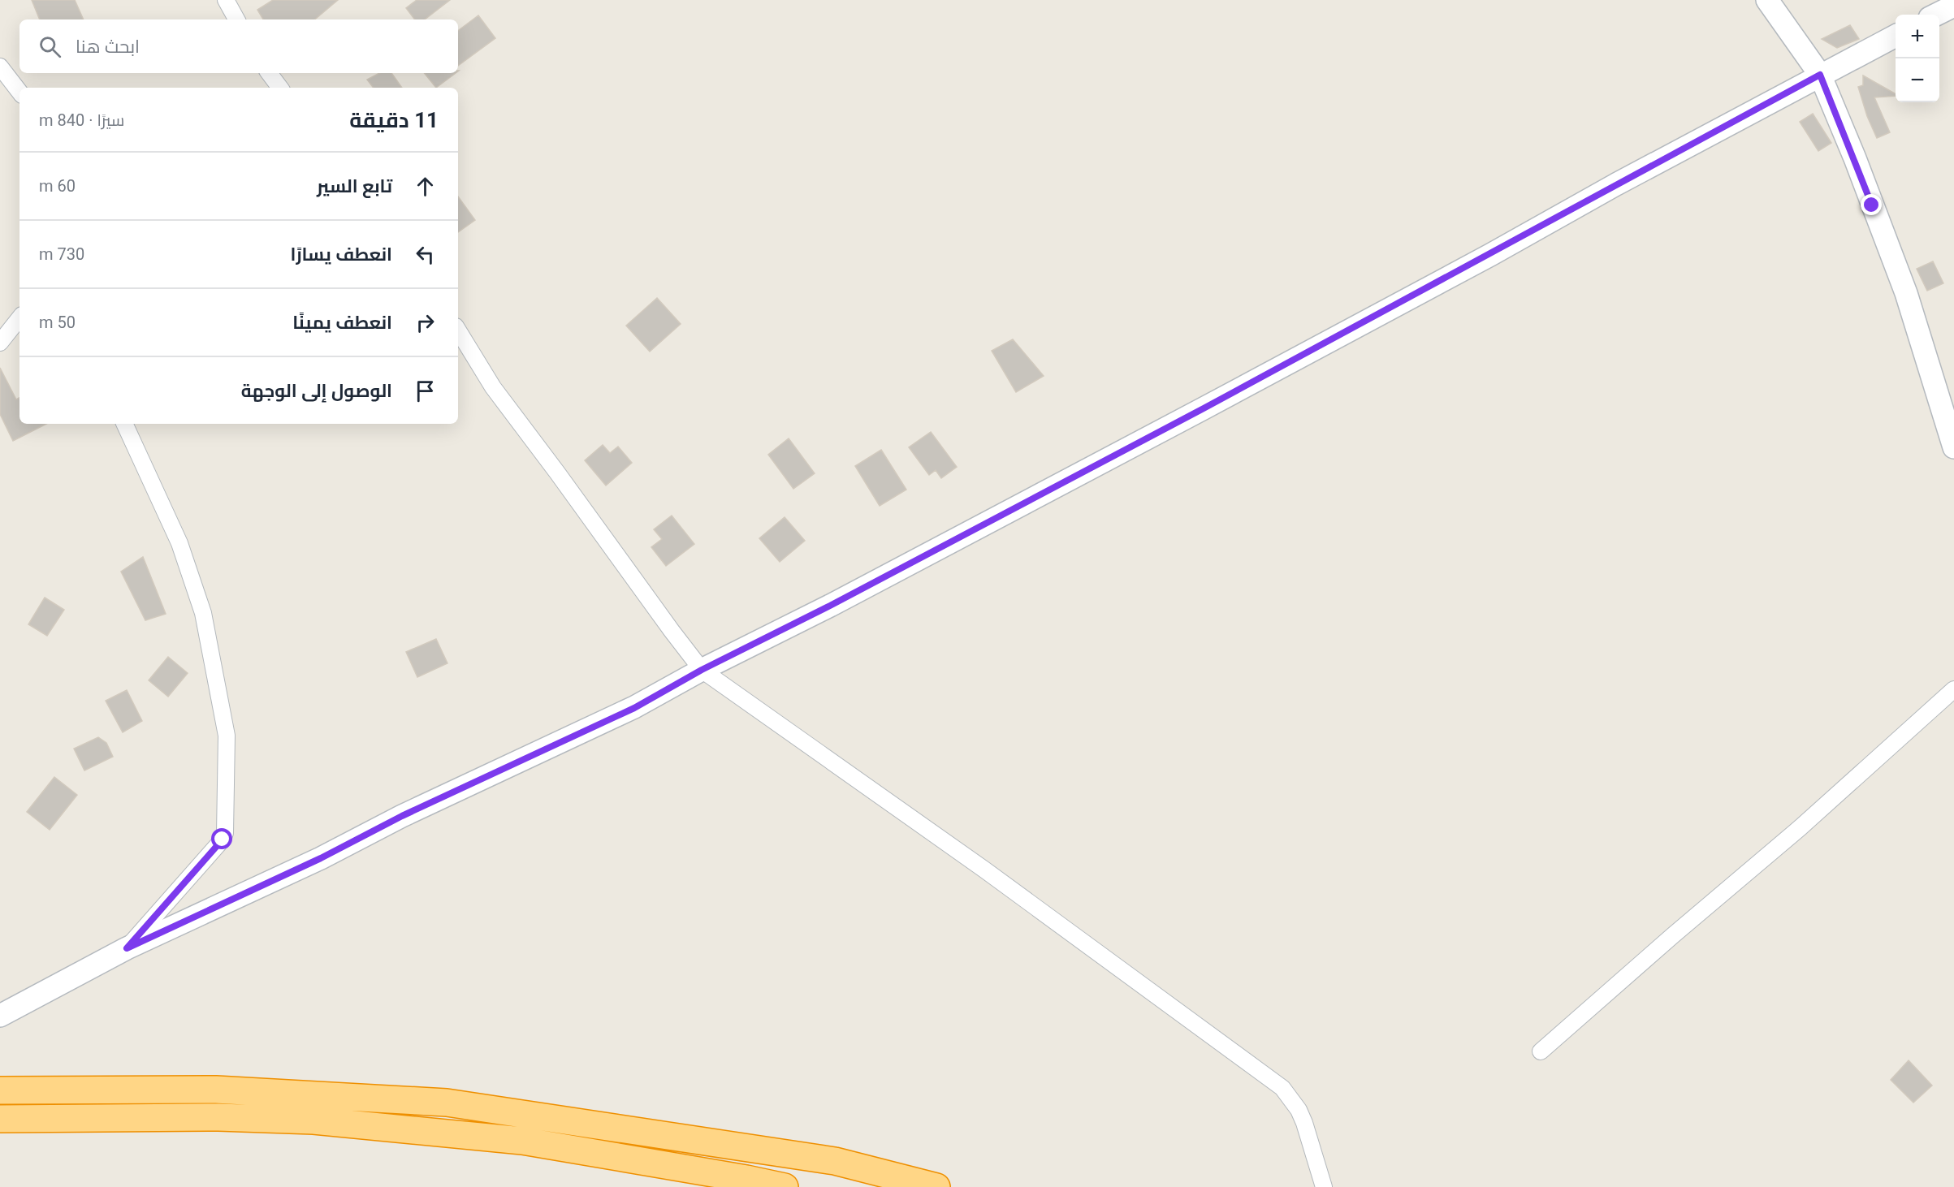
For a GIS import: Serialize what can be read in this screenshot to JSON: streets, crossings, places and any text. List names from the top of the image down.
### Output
{
  "page": {
    "map_buttons": ["+", "−"],
    "search": "ابحث هنا",
    "heading": ["11 دقيقة", "سيرًا · 840 m"],
    "list": [
      ["تابع السير", "60 m"],
      ["انعطف يسارًا", "730 m"],
      ["انعطف يمينًا", "50 m"],
      "الوصول إلى الوجهة"
    ]
  }
}
